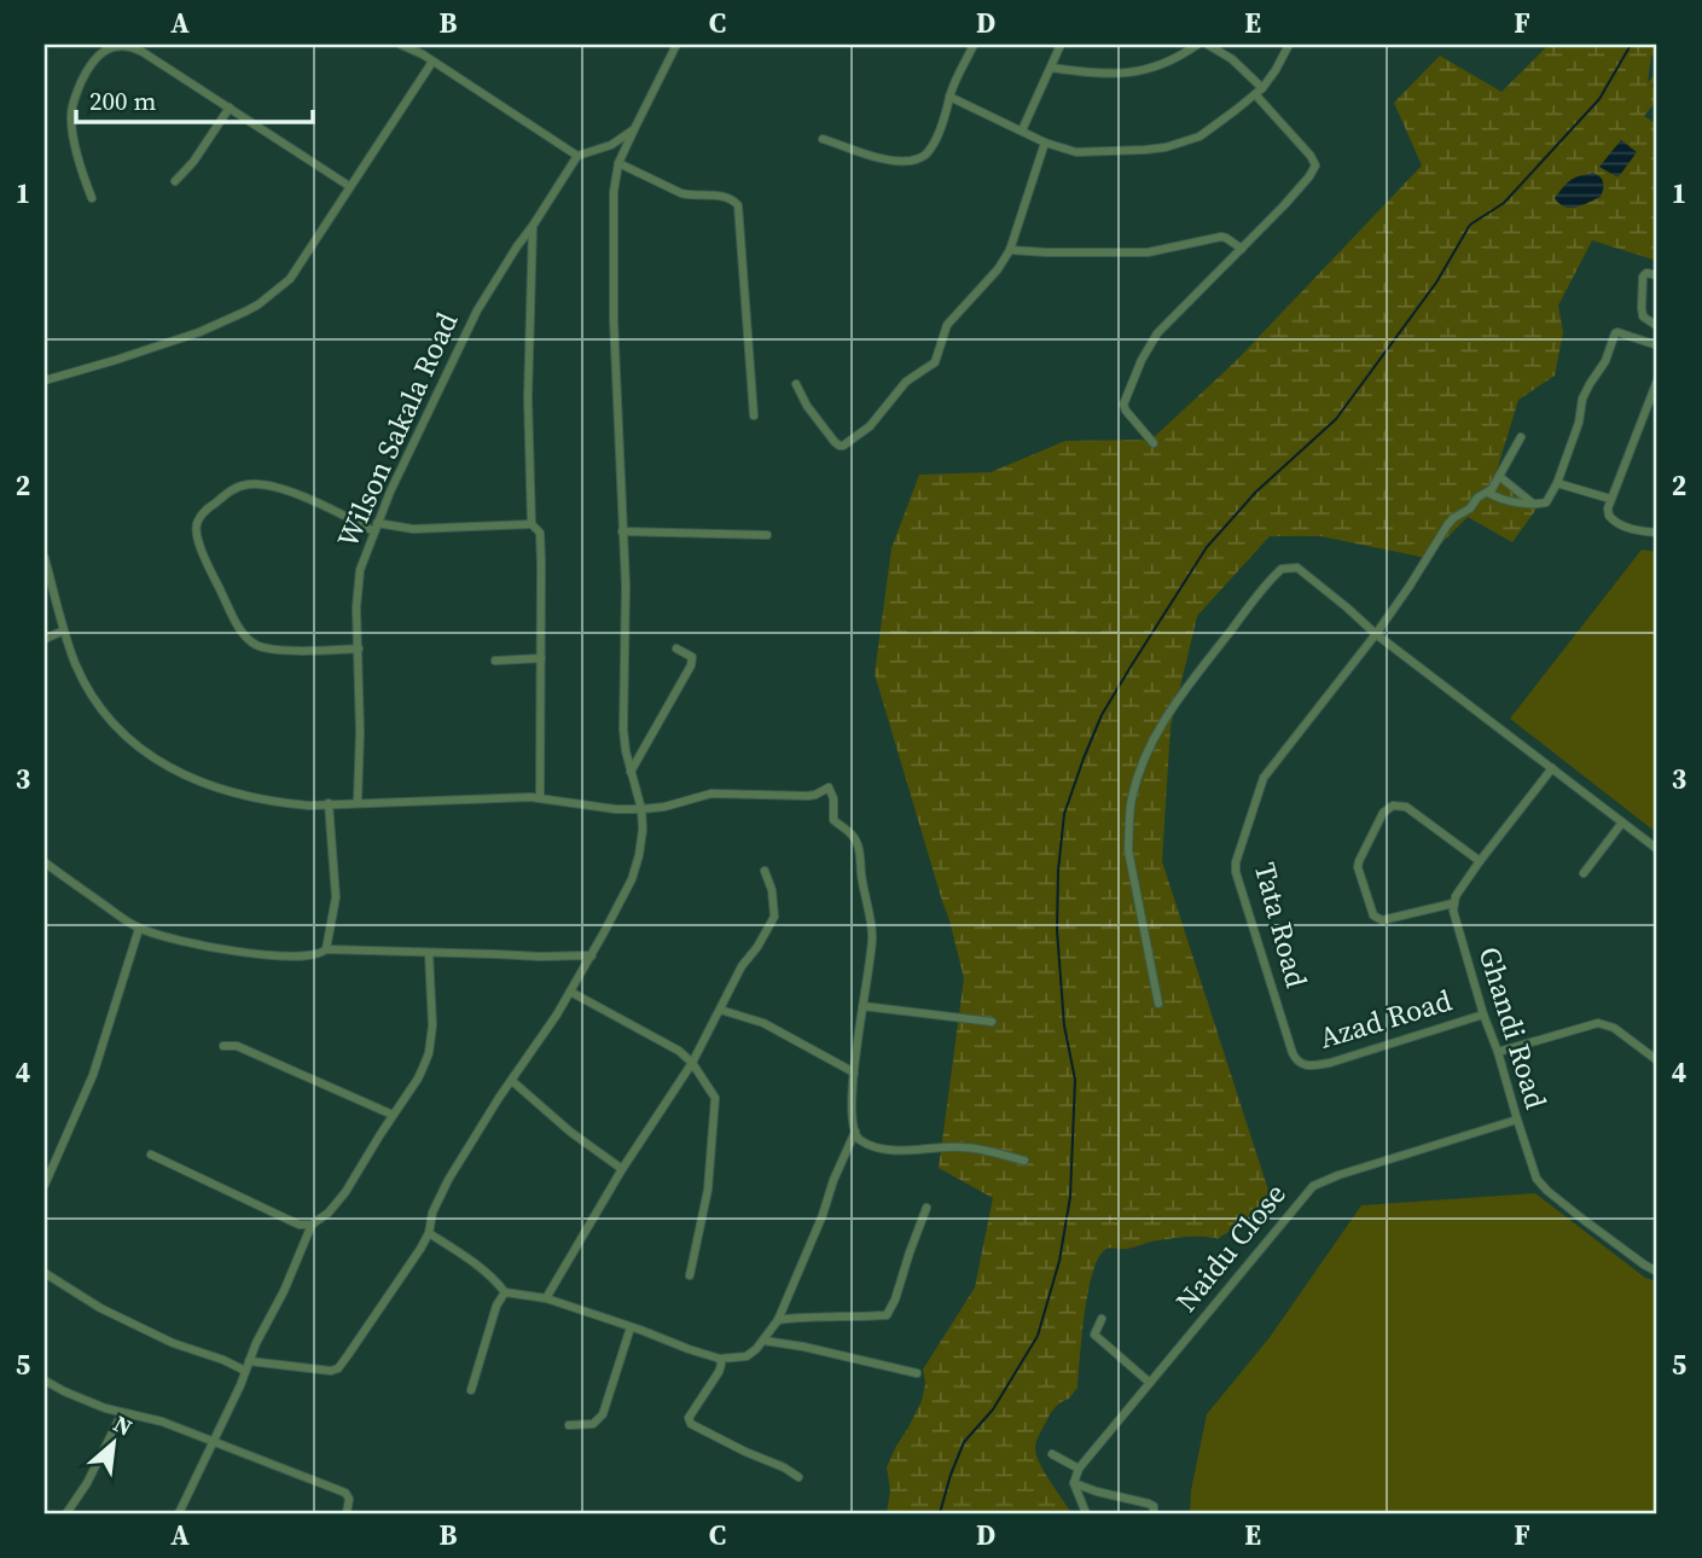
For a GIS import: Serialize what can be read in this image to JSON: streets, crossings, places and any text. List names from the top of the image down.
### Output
{
  "streets": {
    "street": [
      "Wilson Sakala Road",
      "Tata Road",
      "Azad Road",
      "Ghandi Road",
      "Naidu Close"
    ]
  },
  "crossings": [
    ["Tata Road", "Azad Road"],
    ["Azad Road", "Ghandi Road"],
    ["Ghandi Road", "Naidu Close"]
  ],
  "scale_bar": "200 m",
  "north": "top right",
  "grid": {
    "columns": [
      "A",
      "B",
      "C",
      "D",
      "E",
      "F"
    ],
    "rows": [
      "1",
      "2",
      "3",
      "4",
      "5"
    ]
  }
}
